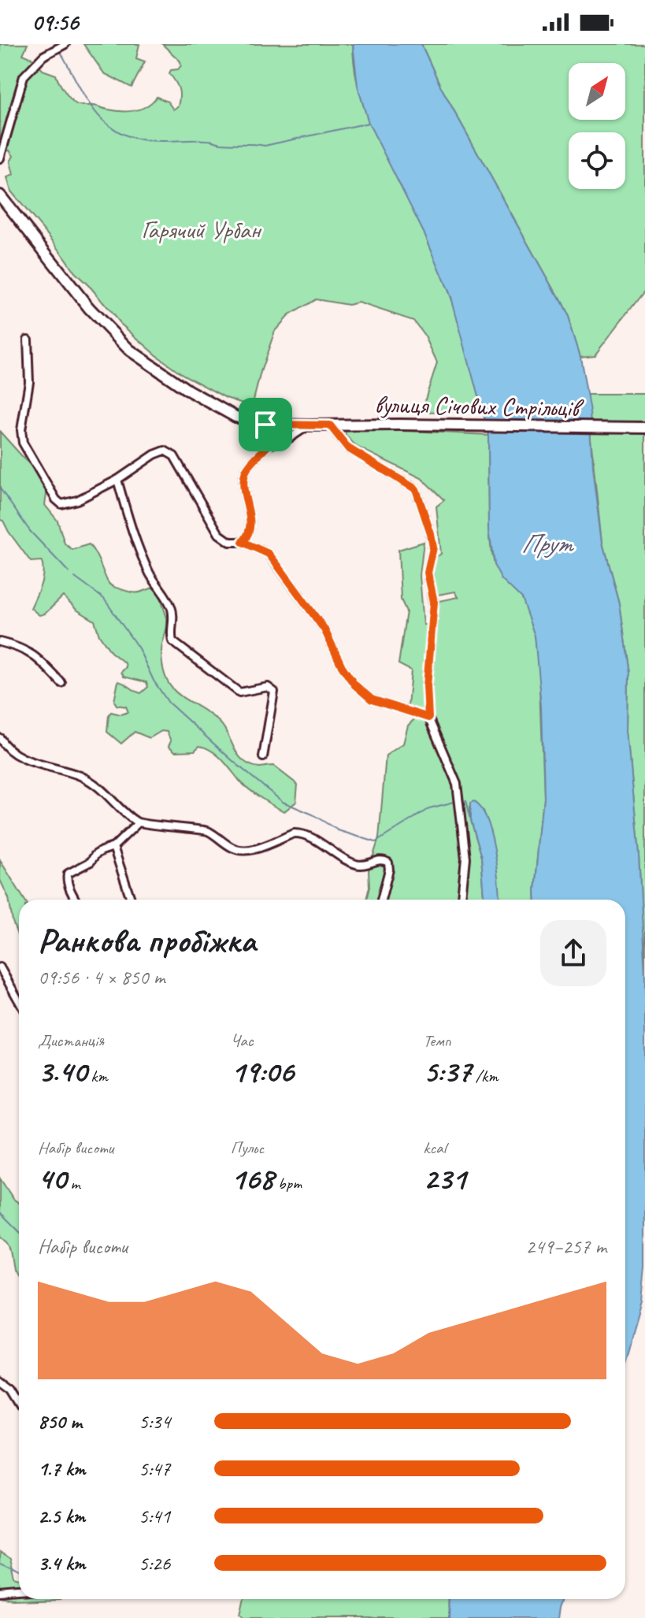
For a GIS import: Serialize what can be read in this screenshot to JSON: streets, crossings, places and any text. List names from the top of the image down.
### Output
{
  "streets": {
    "main road": ["вулиця Січових Стрільців"]
  },
  "water": ["Прут"],
  "parks": ["Гарячий Урбан"],
  "north": "top right",
  "page": {
    "status": "09:56",
    "heading": ["Ранкова пробіжка", "09:56 · 4 × 850 m"],
    "stats": [
      ["Дистанція", "3.40 km"],
      ["Час", "19:06"],
      ["Темп", "5:37 /km"],
      ["Набір висоти", "40 m"],
      ["Пульс", "168 bpm"],
      ["kcal", "231"]
    ],
    "chart": ["Набір висоти", "249–257 m"],
    "list": [
      {
        "name": "850 m",
        "note": "5:34"
      },
      {
        "name": "1.7 km",
        "note": "5:47"
      },
      {
        "name": "2.5 km",
        "note": "5:41"
      },
      {
        "name": "3.4 km",
        "note": "5:26"
      }
    ]
  }
}
